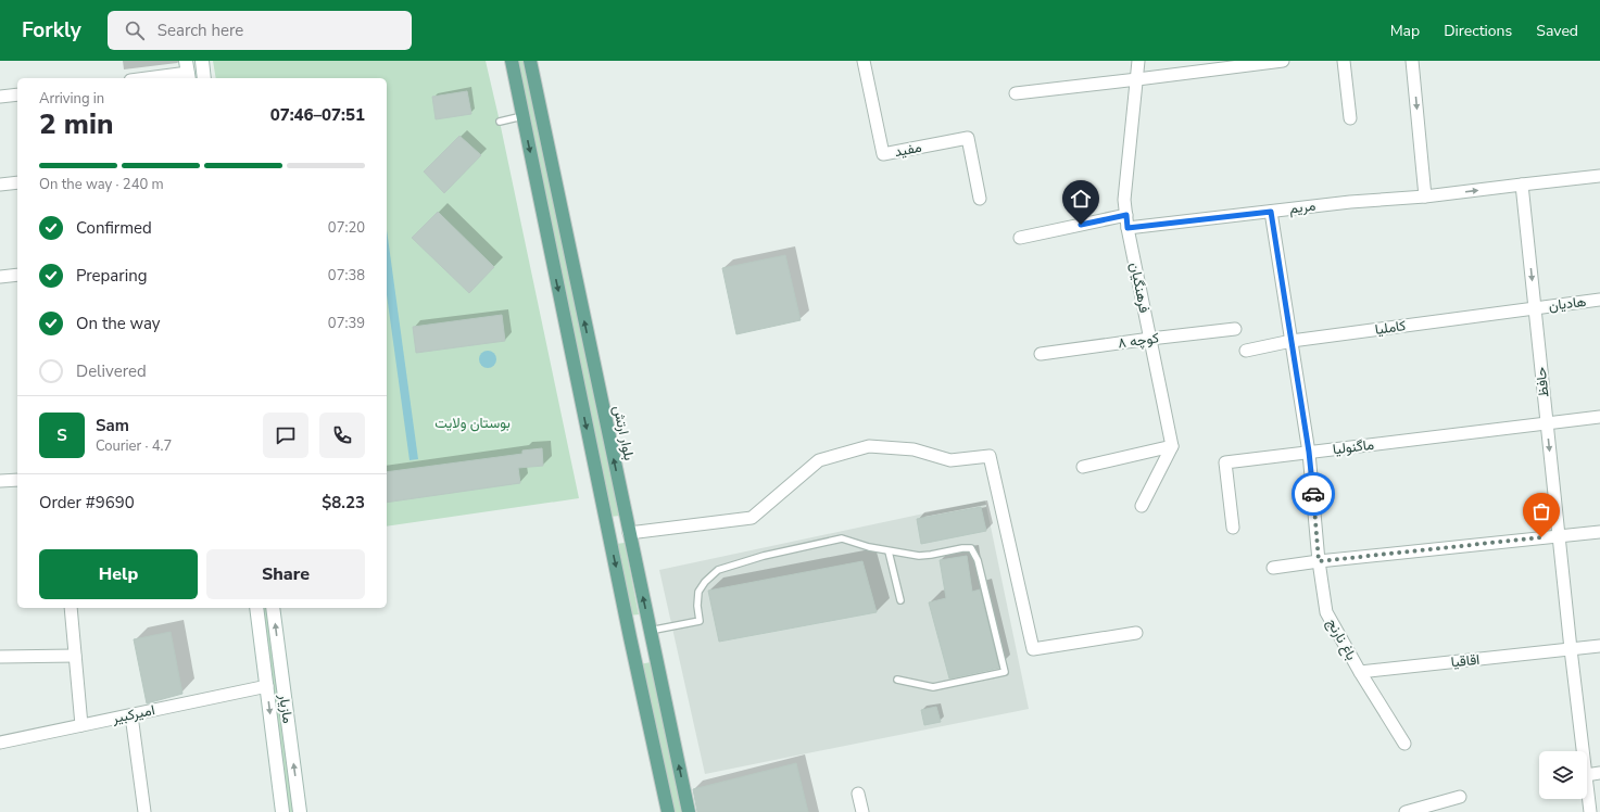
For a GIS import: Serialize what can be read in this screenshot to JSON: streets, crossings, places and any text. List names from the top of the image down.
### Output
{
  "streets": {
    "main road": ["بلوار ارتش", "مازیار"],
    "street": [
      "مفید",
      "مریم",
      "فرهنگیان",
      "هادیان",
      "کاملیا",
      "کوچه ۸",
      "حافظ",
      "ماگنولیا",
      "باغ نارنج",
      "اقاقیا",
      "امیرکبیر"
    ]
  },
  "crossings": [
    ["مریم", "فرهنگیان"],
    ["مریم", "باغ نارنج"],
    ["فرهنگیان", "کوچه ۸"],
    ["هادیان", "کاملیا"],
    ["هادیان", "حافظ"],
    ["کاملیا", "حافظ"],
    ["کاملیا", "باغ نارنج"],
    ["حافظ", "ماگنولیا"],
    ["حافظ", "اقاقیا"],
    ["ماگنولیا", "باغ نارنج"],
    ["باغ نارنج", "اقاقیا"],
    ["مازیار", "امیرکبیر"]
  ],
  "one_way": ["حافظ"],
  "parks": ["بوستان ولایت"],
  "page": {
    "header": "Forkly",
    "search": "Search here",
    "nav": ["Map", "Directions", "Saved"],
    "heading": ["2 min", "Arriving in", "07:46–07:51"],
    "panel": [
      "Sam",
      "Courier · 4.7",
      "Order #9690",
      "$8.23"
    ],
    "bar": "On the way · 240 m",
    "list": [
      ["Confirmed", "07:20"],
      ["Preparing", "07:38"],
      ["On the way", "07:39"],
      "Delivered"
    ],
    "round": "S",
    "buttons": ["Help", "Share"]
  }
}
